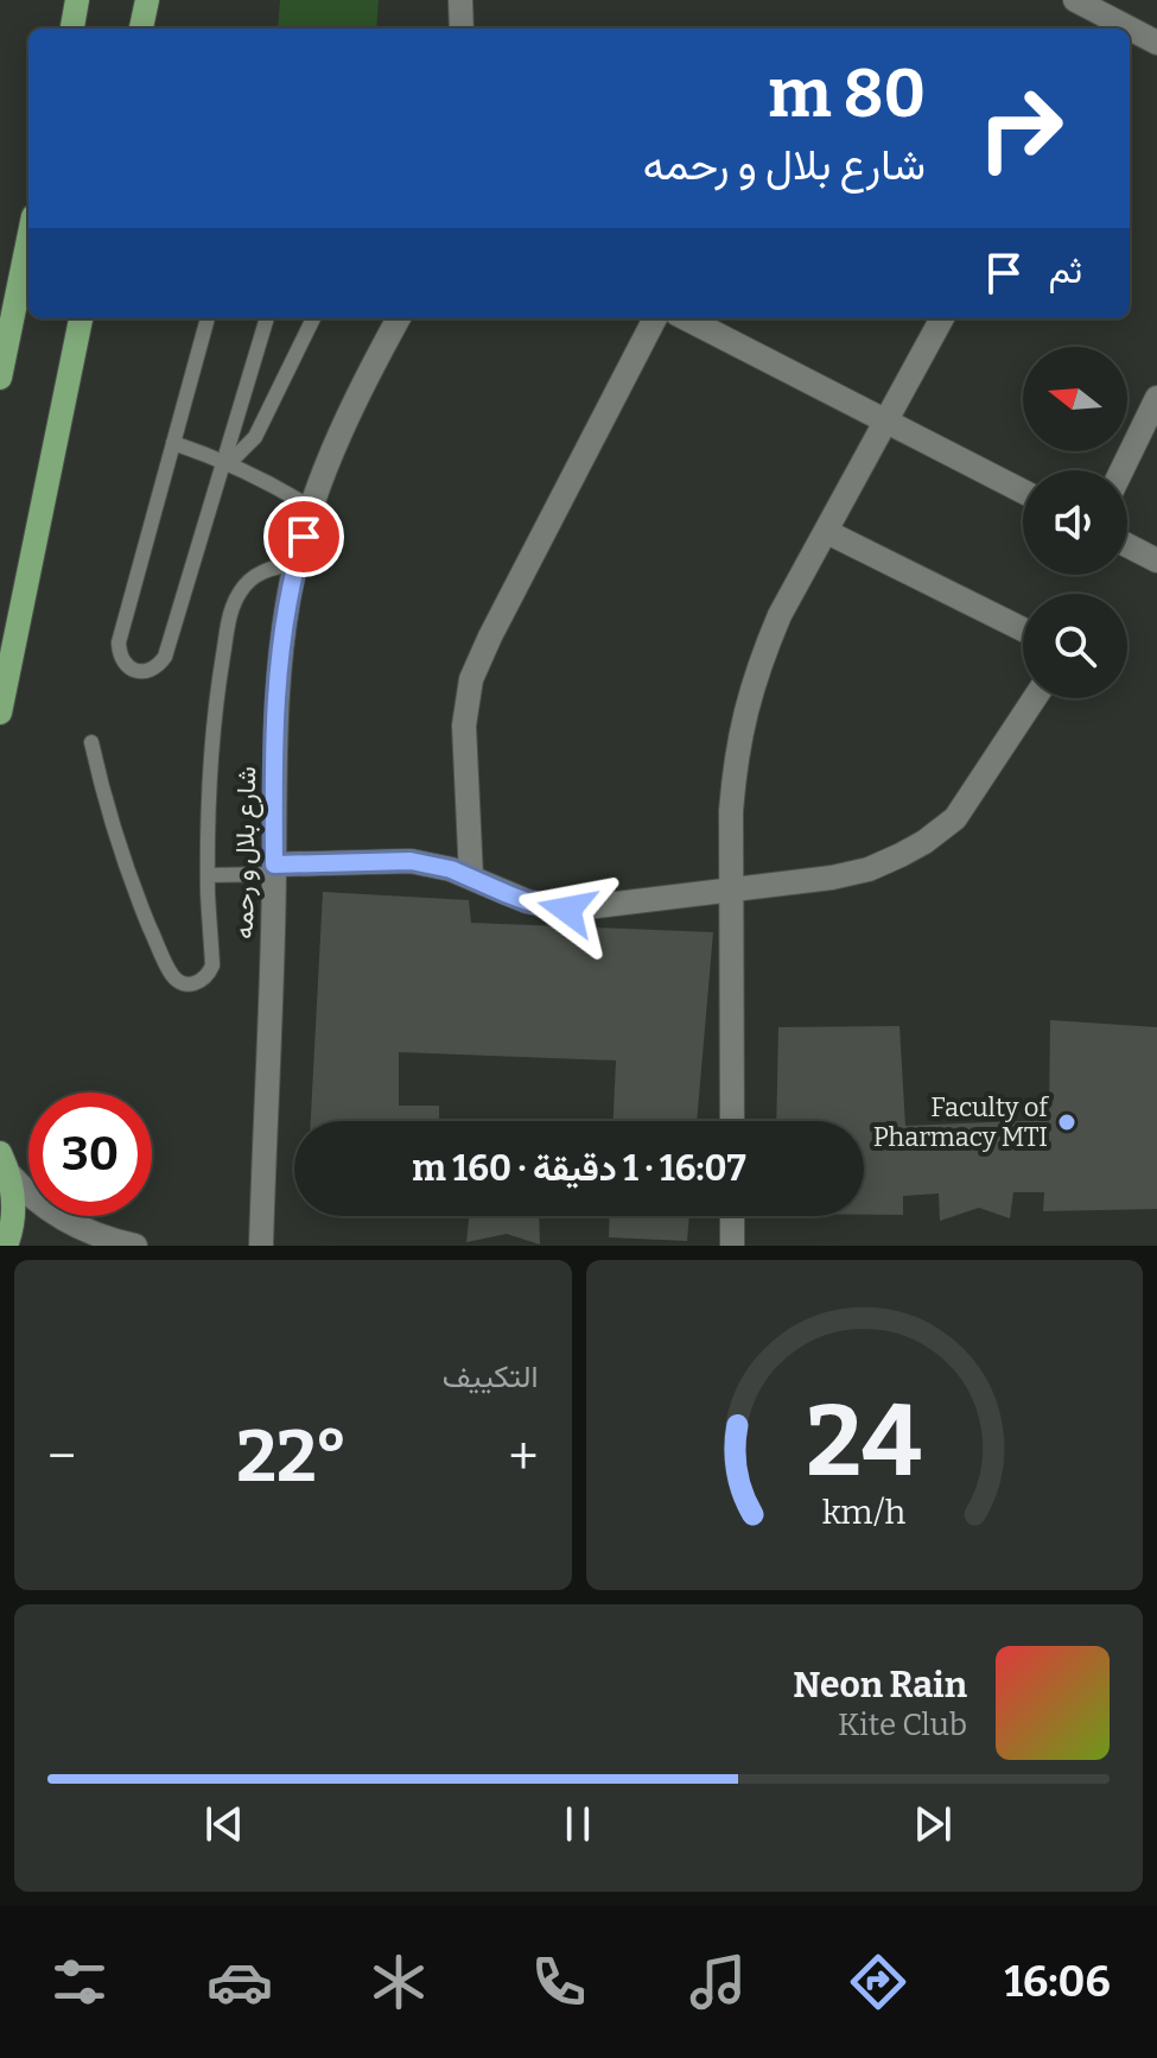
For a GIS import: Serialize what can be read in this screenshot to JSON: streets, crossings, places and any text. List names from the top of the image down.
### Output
{
  "streets": {
    "street": ["شارع بلال و رحمه"]
  },
  "places": ["Faculty of Pharmacy MTI"],
  "north": "left",
  "page": {
    "turn": ["80 m", "شارع بلال و رحمه"],
    "then": "ثم",
    "limit": "30",
    "trip": "16:07 · 1 دقيقة · 160 m",
    "tile": "التكييف",
    "heat": ["−", "22°", "+"],
    "song": ["Neon Rain", "Kite Club"],
    "tabs": "16:06",
    "gauge": ["24", "km/h"]
  }
}
